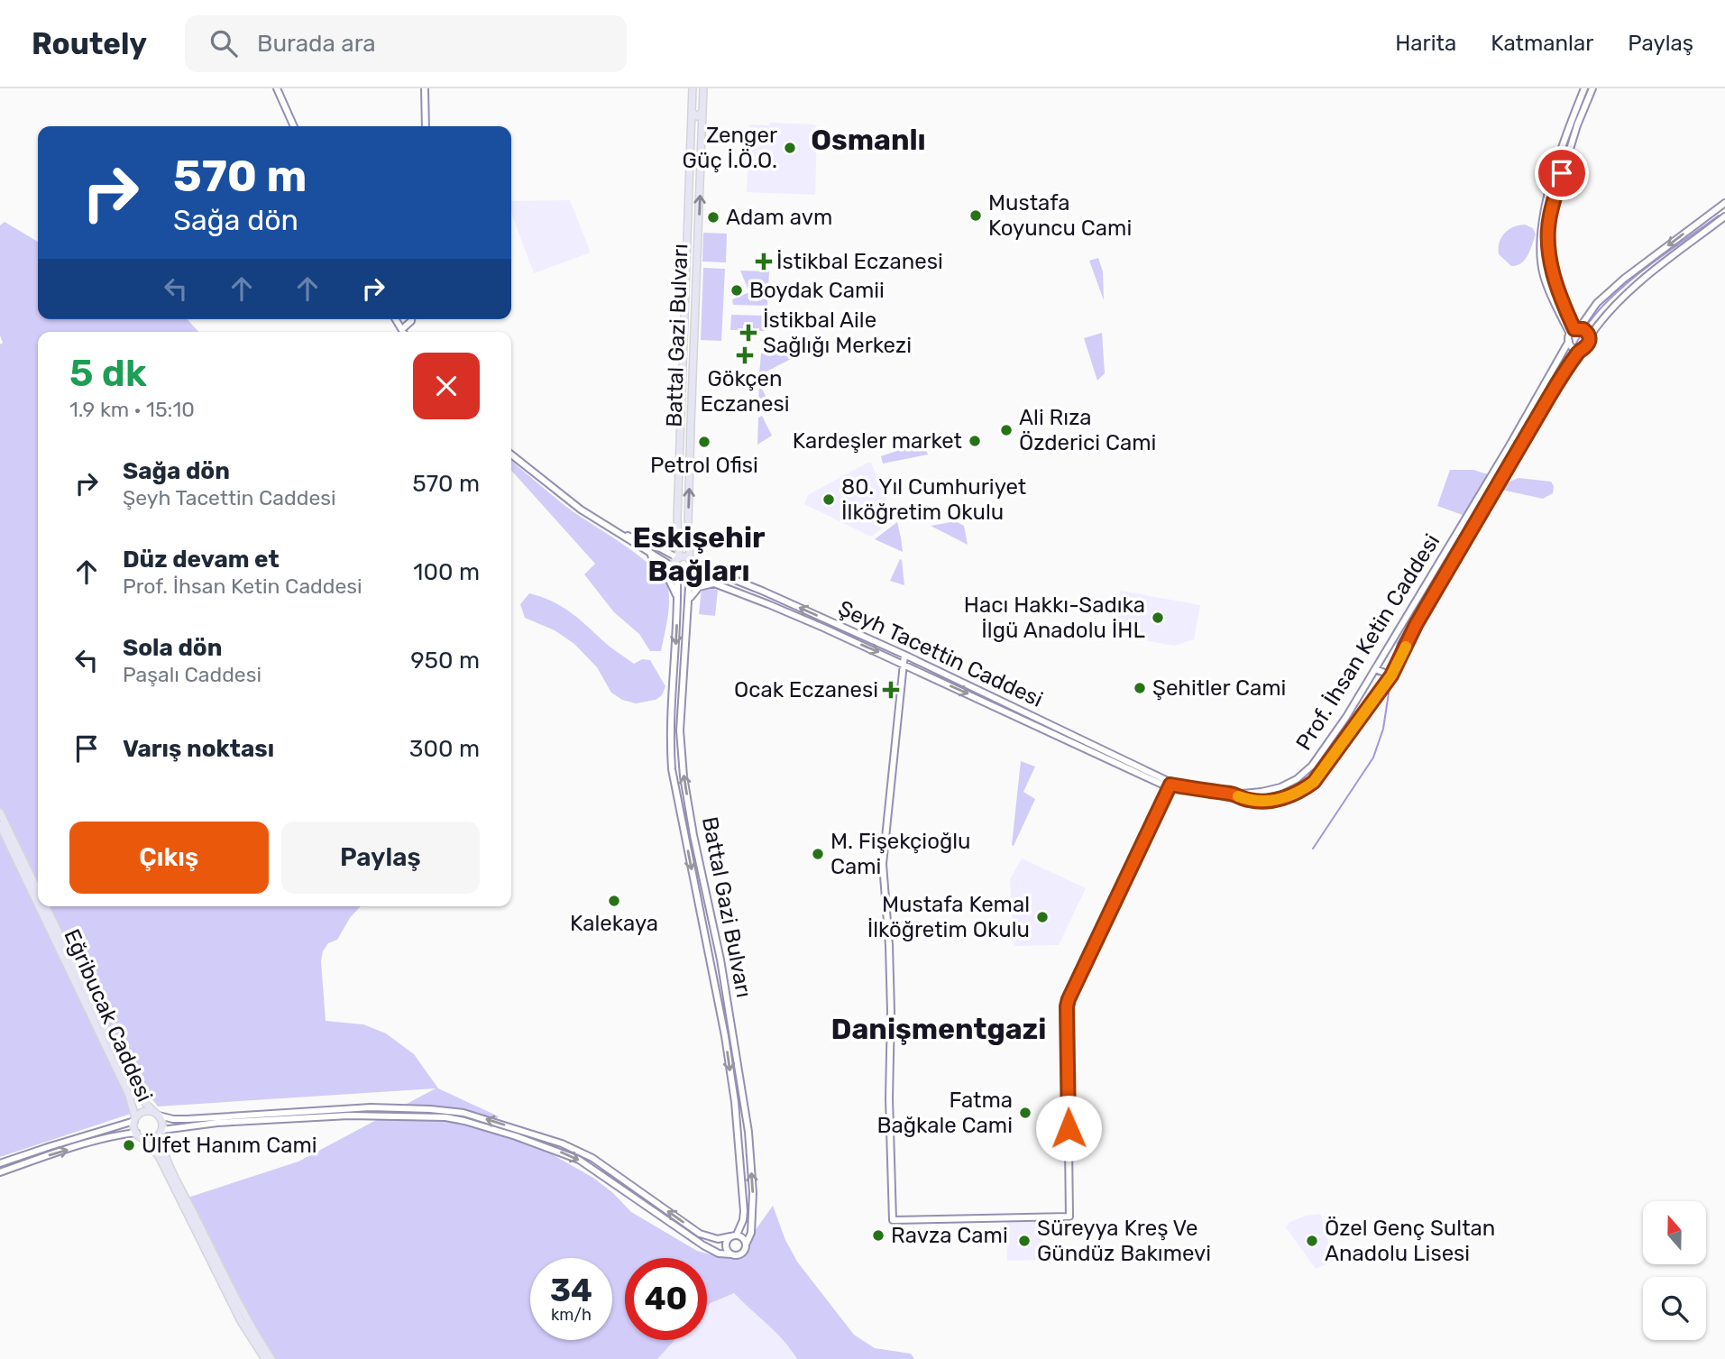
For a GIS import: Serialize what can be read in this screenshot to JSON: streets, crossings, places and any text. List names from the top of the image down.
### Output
{
  "streets": {
    "main road": ["Battal Gazi Bulvarı", "Eğribucak Caddesi"],
    "street": ["Prof. İhsan Ketin Caddesi", "Şeyh Tacettin Caddesi"]
  },
  "crossings": [
    ["Battal Gazi Bulvarı", "Şeyh Tacettin Caddesi"],
    ["Prof. İhsan Ketin Caddesi", "Şeyh Tacettin Caddesi"]
  ],
  "districts": ["Osmanlı", "Eskişehir Bağları", "Danişmentgazi"],
  "places": {
    "other": [
      "Zenger Güç İ.Ö.O.",
      "Mustafa Koyuncu Cami",
      "Adam avm",
      "Boydak Camii",
      "Ali Rıza Özderici Cami",
      "Kardeşler market",
      "Petrol Ofisi",
      "80. Yıl Cumhuriyet İlköğretim Okulu",
      "Hacı Hakkı-Sadıka İlgü Anadolu İHL",
      "Şehitler Cami",
      "M. Fişekçioğlu Cami",
      "Kalekaya",
      "Mustafa Kemal İlköğretim Okulu",
      "Fatma Bağkale Cami",
      "Ülfet Hanım Cami",
      "Ravza Cami",
      "Süreyya Kreş Ve Gündüz Bakımevi",
      "Özel Genç Sultan Anadolu Lisesi"
    ],
    "health": [
      "İstikbal Eczanesi",
      "İstikbal Aile Sağlığı Merkezi",
      "Gökçen Eczanesi",
      "Ocak Eczanesi"
    ]
  },
  "north": "top",
  "page": {
    "header": "Routely",
    "search": "Burada ara",
    "nav": ["Harita", "Katmanlar", "Paylaş"],
    "turn": ["570 m", "Sağa dön"],
    "heading": ["5 dk", "1.9 km · 15:10"],
    "list": [
      {
        "name": "Sağa dön",
        "note": "Şeyh Tacettin Caddesi",
        "value": "570 m"
      },
      {
        "name": "Düz devam et",
        "note": "Prof. İhsan Ketin Caddesi",
        "value": "100 m"
      },
      {
        "name": "Sola dön",
        "note": "Paşalı Caddesi",
        "value": "950 m"
      },
      {
        "name": "Varış noktası",
        "value": "300 m"
      }
    ],
    "buttons": ["Çıkış", "Paylaş"],
    "speed": "34 km/h",
    "limit": "40"
  }
}
